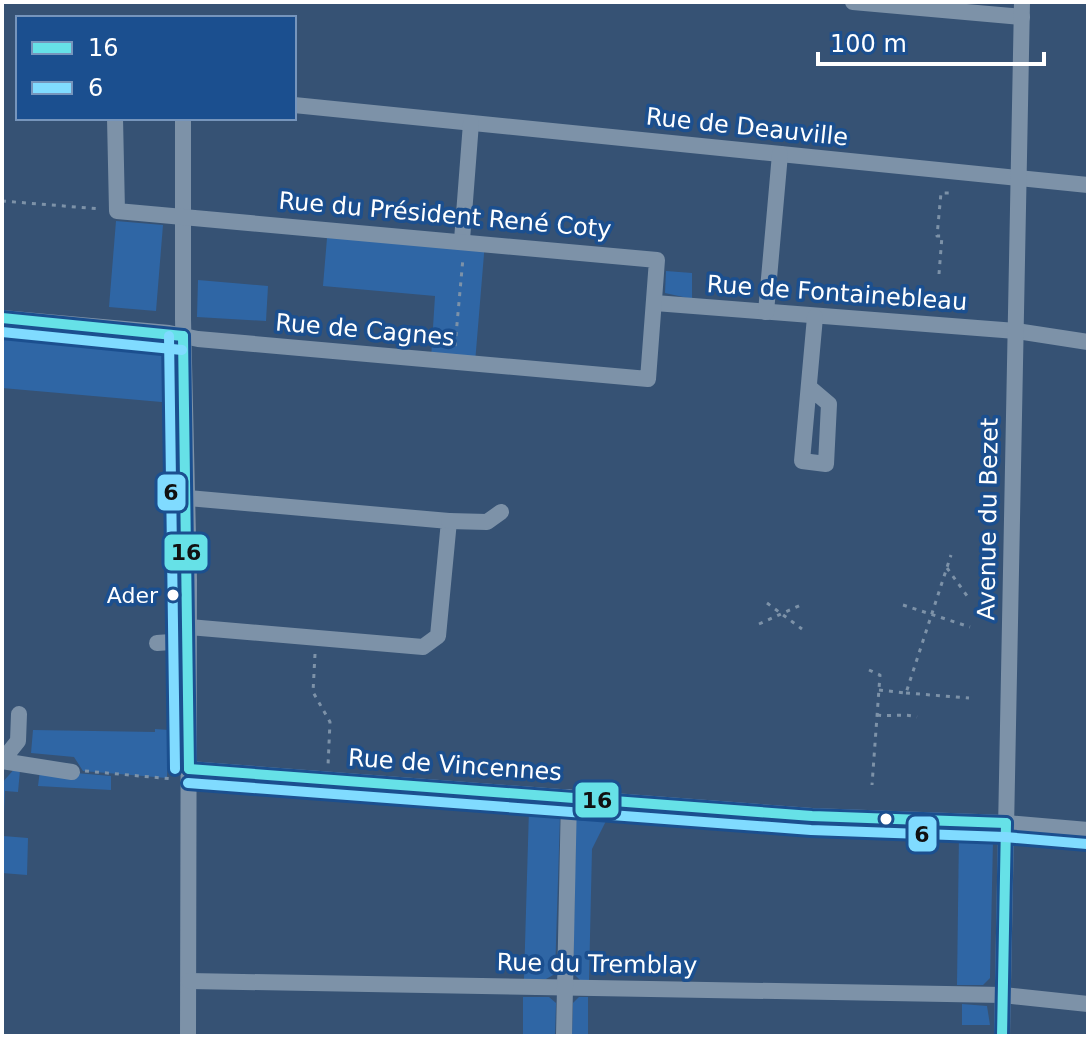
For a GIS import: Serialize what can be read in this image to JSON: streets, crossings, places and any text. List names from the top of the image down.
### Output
{
  "streets": {
    "street": [
      "Rue de Deauville",
      "Rue du Président René Coty",
      "Rue de Fontainebleau",
      "Rue de Cagnes",
      "Avenue du Bezet",
      "Rue de Vincennes",
      "Rue du Tremblay"
    ]
  },
  "crossings": [
    ["Rue de Deauville", "Avenue du Bezet"],
    ["Rue du Président René Coty", "Rue de Fontainebleau"],
    ["Rue du Président René Coty", "Rue de Cagnes"],
    ["Rue de Fontainebleau", "Rue de Cagnes"],
    ["Rue de Fontainebleau", "Avenue du Bezet"],
    ["Avenue du Bezet", "Rue de Vincennes"],
    ["Avenue du Bezet", "Rue du Tremblay"]
  ],
  "places": ["Ader"],
  "lines": ["transit line 16", "transit line 6"],
  "legend": ["16", "6"],
  "scale_bar": "100 m"
}
